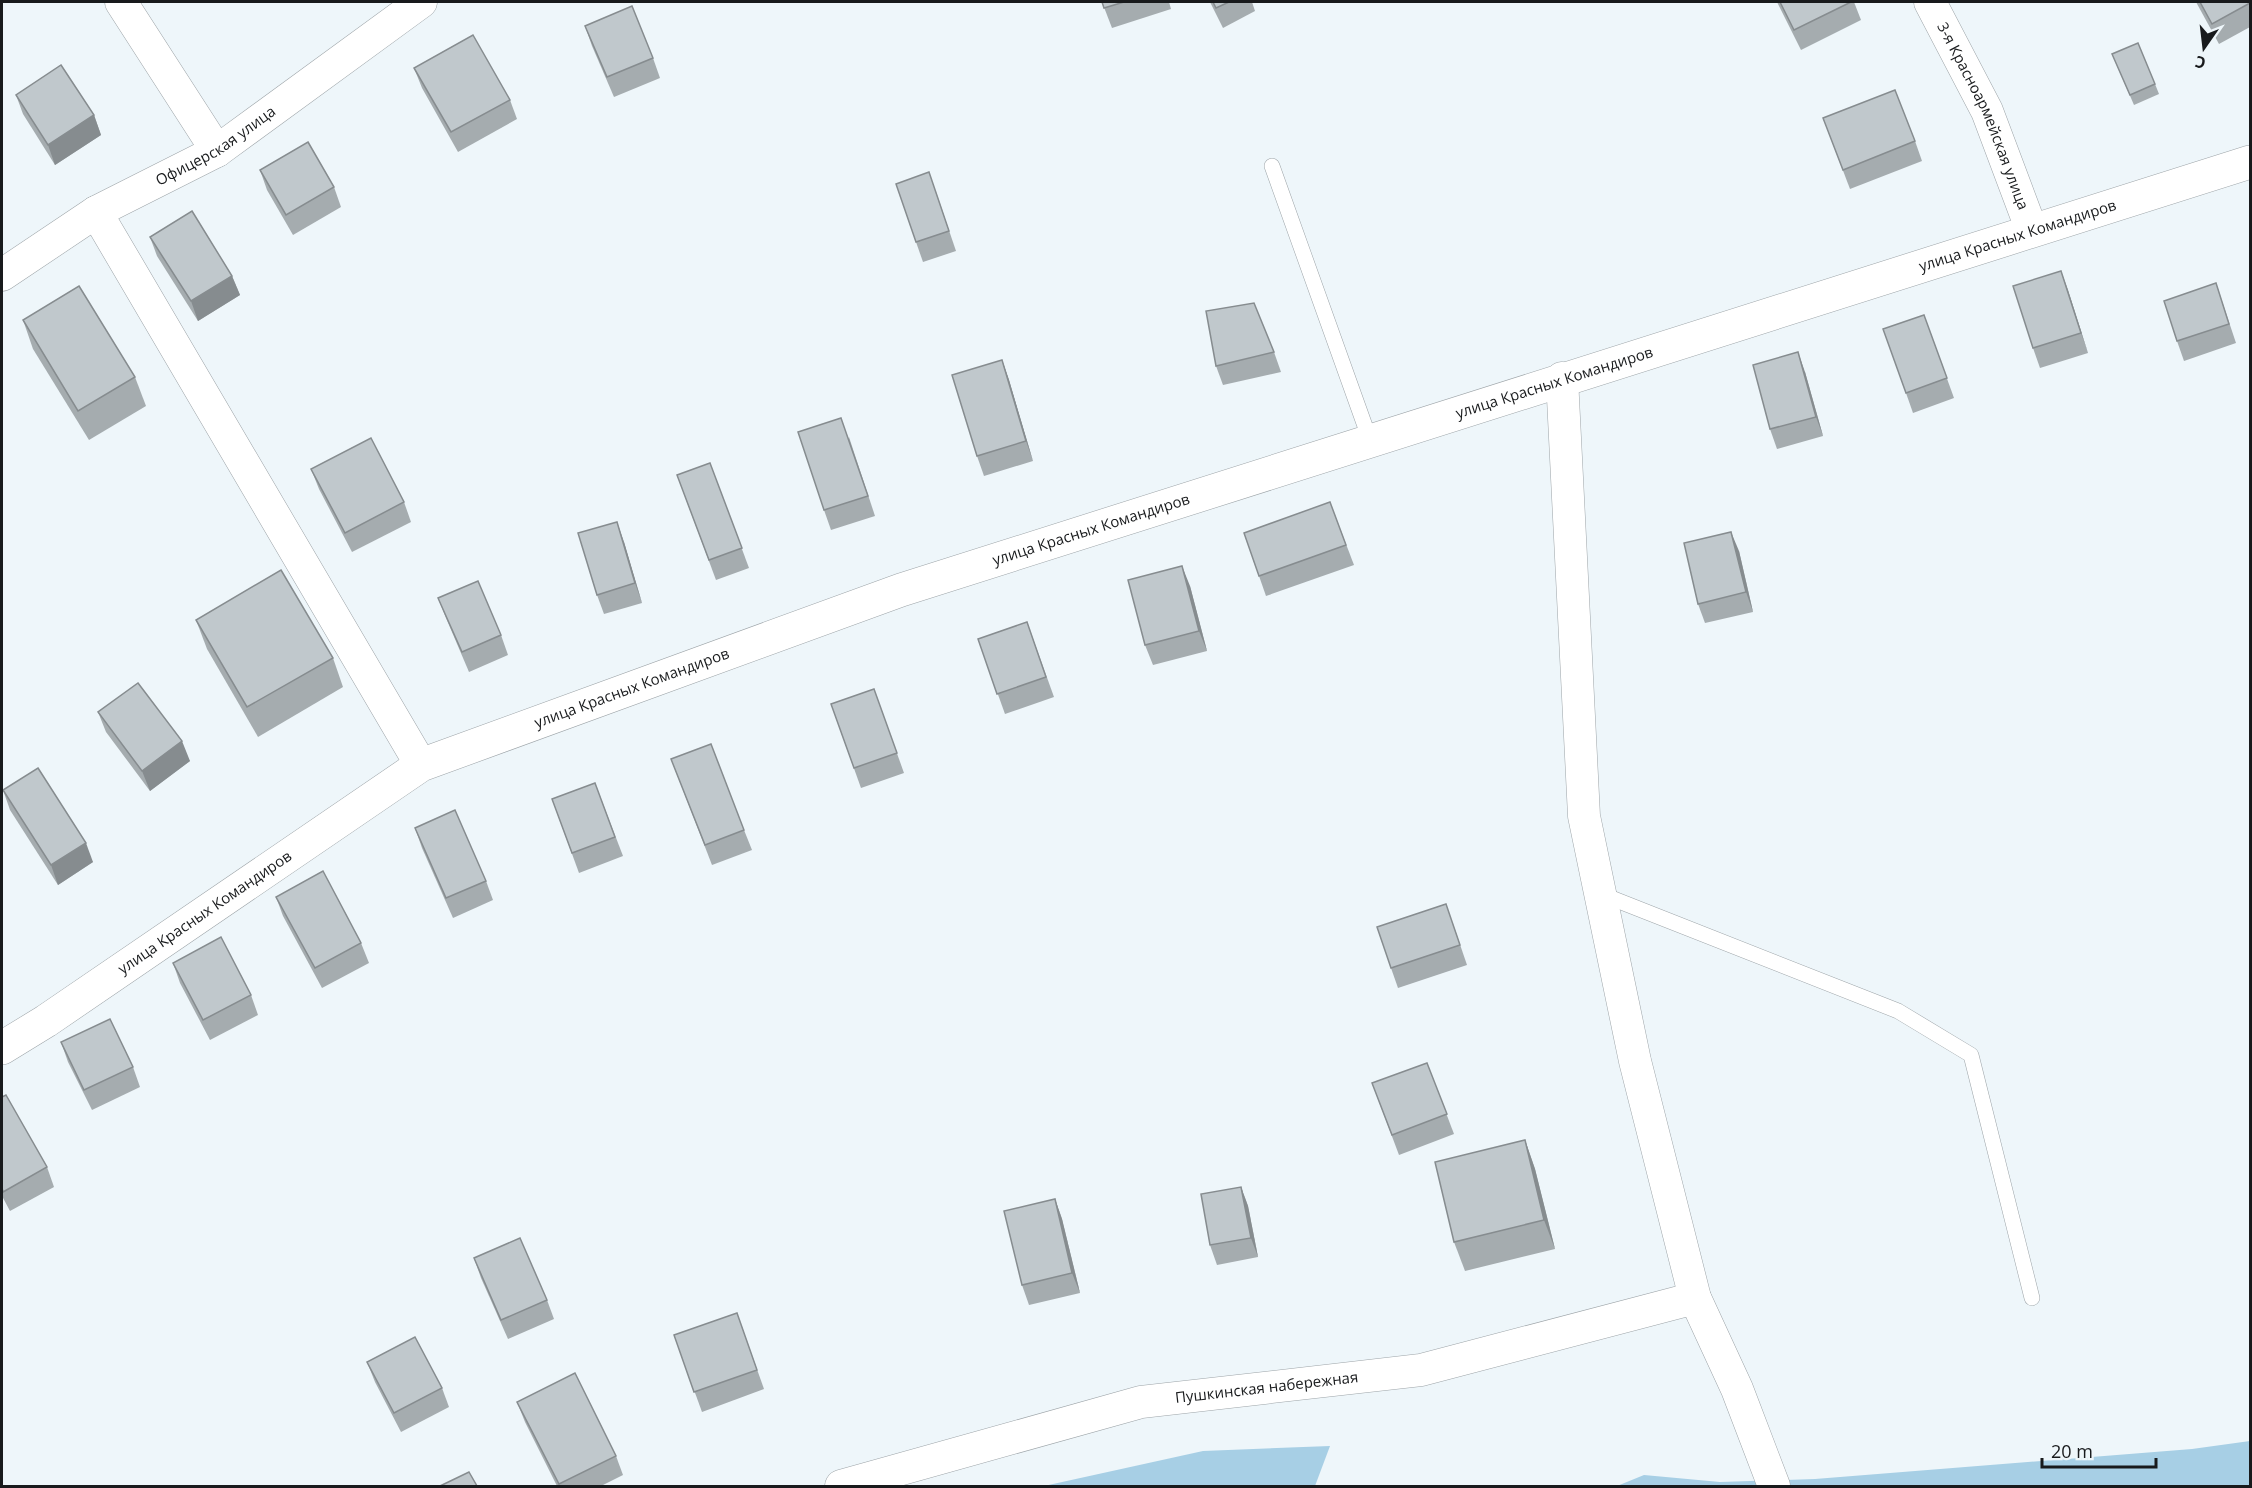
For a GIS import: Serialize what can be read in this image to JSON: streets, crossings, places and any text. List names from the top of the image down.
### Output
{
  "streets": {
    "street": [
      "3-я Красноармейская улица",
      "Офицерская улица",
      "улица Красных Командиров",
      "Пушкинская набережная"
    ]
  },
  "crossings": [
    ["3-я Красноармейская улица", "улица Красных Командиров"]
  ],
  "scale_bar": "20 m",
  "north": "bottom"
}
